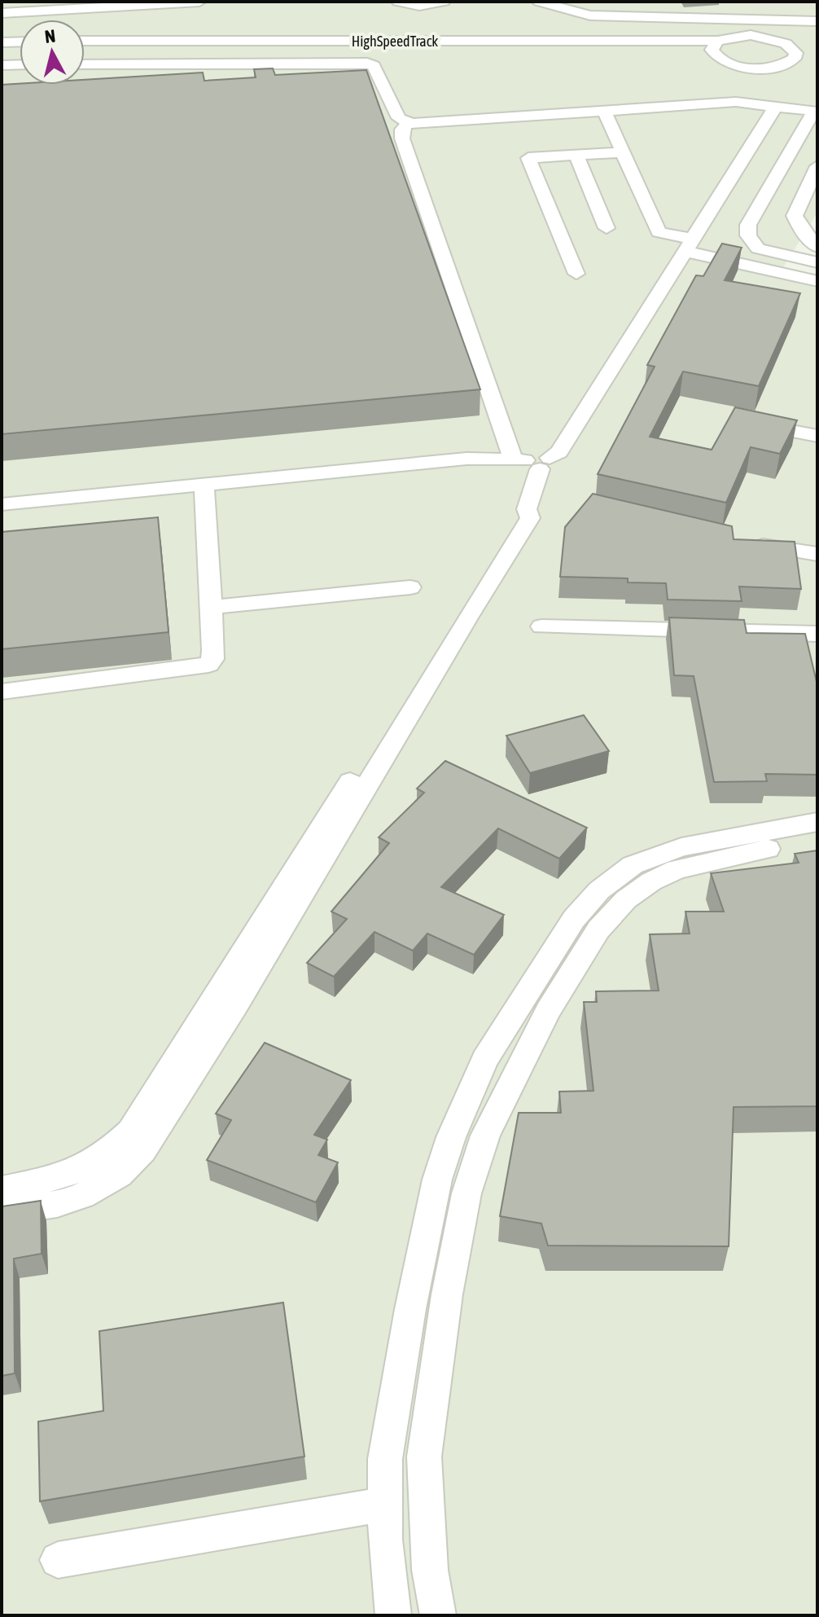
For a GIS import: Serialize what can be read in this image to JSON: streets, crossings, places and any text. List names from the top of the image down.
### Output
{
  "streets": {
    "street": ["HighSpeedTrack"]
  },
  "north": "top"
}
